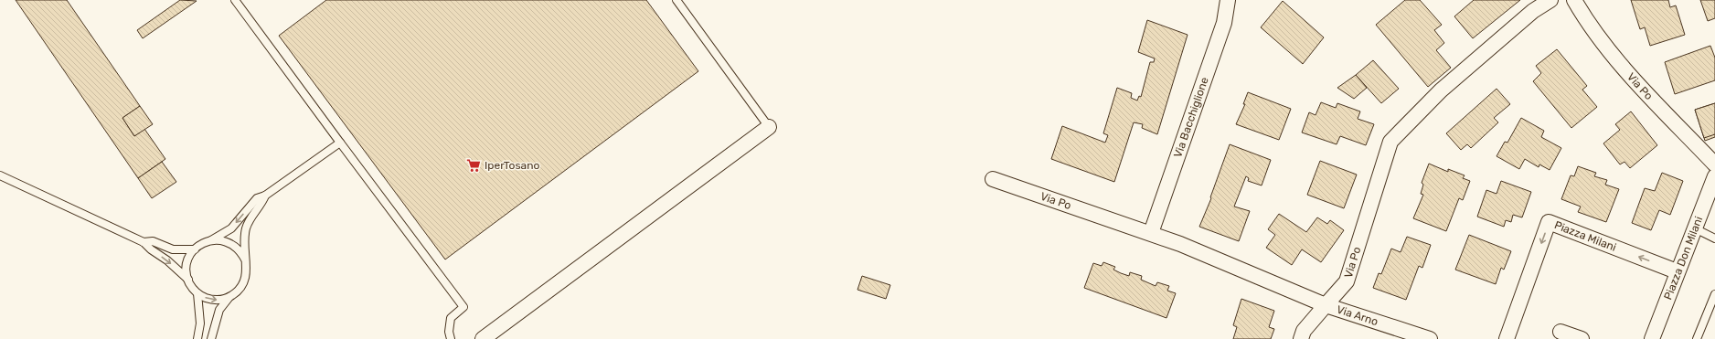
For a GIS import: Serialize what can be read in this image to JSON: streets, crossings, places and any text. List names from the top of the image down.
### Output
{
  "streets": {
    "street": [
      "Via Po",
      "Via Bacchiglione",
      "Piazza Milani",
      "Piazza Don Milani",
      "Via Arno"
    ]
  },
  "crossings": [
    ["Via Po", "Via Bacchiglione"],
    ["Via Po", "Via Arno"],
    ["Piazza Milani", "Piazza Don Milani"]
  ],
  "places": {
    "supermarket": ["IperTosano"]
  }
}
